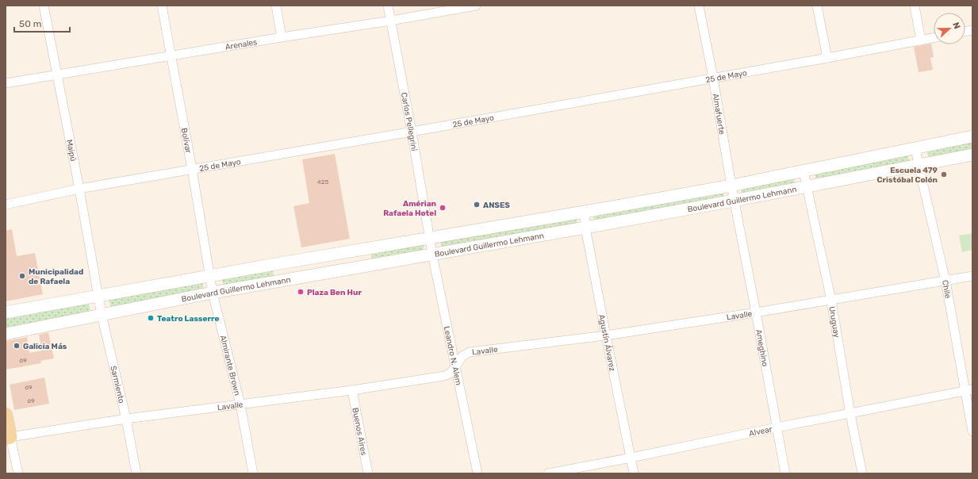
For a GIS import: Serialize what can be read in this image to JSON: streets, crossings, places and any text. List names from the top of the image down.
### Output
{
  "streets": {
    "main road": ["Boulevard Guillermo Lehmann"],
    "street": [
      "Arenales",
      "25 de Mayo",
      "Almafuerte",
      "Carlos Pellegrini",
      "Bolívar",
      "Maipú",
      "Chile",
      "Lavalle",
      "Uruguay",
      "Agustín Álvarez",
      "Ameghino",
      "Leandro N. Alem",
      "Almirante Brown",
      "Sarmiento",
      "Buenos Aires",
      "Alvear"
    ]
  },
  "crossings": [
    ["Arenales", "Carlos Pellegrini"],
    ["Arenales", "Bolívar"],
    ["Arenales", "Maipú"],
    ["25 de Mayo", "Almafuerte"],
    ["25 de Mayo", "Carlos Pellegrini"],
    ["25 de Mayo", "Bolívar"],
    ["25 de Mayo", "Maipú"],
    ["Almafuerte", "Boulevard Guillermo Lehmann"],
    ["Almafuerte", "Ameghino"],
    ["Carlos Pellegrini", "Boulevard Guillermo Lehmann"],
    ["Carlos Pellegrini", "Leandro N. Alem"],
    ["Bolívar", "Boulevard Guillermo Lehmann"],
    ["Bolívar", "Almirante Brown"],
    ["Maipú", "Boulevard Guillermo Lehmann"],
    ["Maipú", "Sarmiento"],
    ["Boulevard Guillermo Lehmann", "Chile"],
    ["Boulevard Guillermo Lehmann", "Uruguay"],
    ["Boulevard Guillermo Lehmann", "Agustín Álvarez"],
    ["Boulevard Guillermo Lehmann", "Ameghino"],
    ["Boulevard Guillermo Lehmann", "Leandro N. Alem"],
    ["Boulevard Guillermo Lehmann", "Almirante Brown"],
    ["Boulevard Guillermo Lehmann", "Sarmiento"],
    ["Chile", "Lavalle"],
    ["Chile", "Alvear"],
    ["Lavalle", "Uruguay"],
    ["Lavalle", "Agustín Álvarez"],
    ["Lavalle", "Ameghino"],
    ["Lavalle", "Leandro N. Alem"],
    ["Lavalle", "Almirante Brown"],
    ["Lavalle", "Sarmiento"],
    ["Lavalle", "Buenos Aires"],
    ["Uruguay", "Alvear"],
    ["Agustín Álvarez", "Alvear"],
    ["Ameghino", "Alvear"]
  ],
  "places": [
    "Escuela 479 Cristóbal Colón",
    "ANSES",
    "Amérian Rafaela Hotel",
    "Municipalidad de Rafaela",
    "Plaza Ben Hur",
    "Teatro Lasserre",
    "Galicia Más"
  ],
  "house_numbers": [
    "425",
    "69",
    "69",
    "69"
  ],
  "scale_bar": "50 m",
  "north": "right"
}
